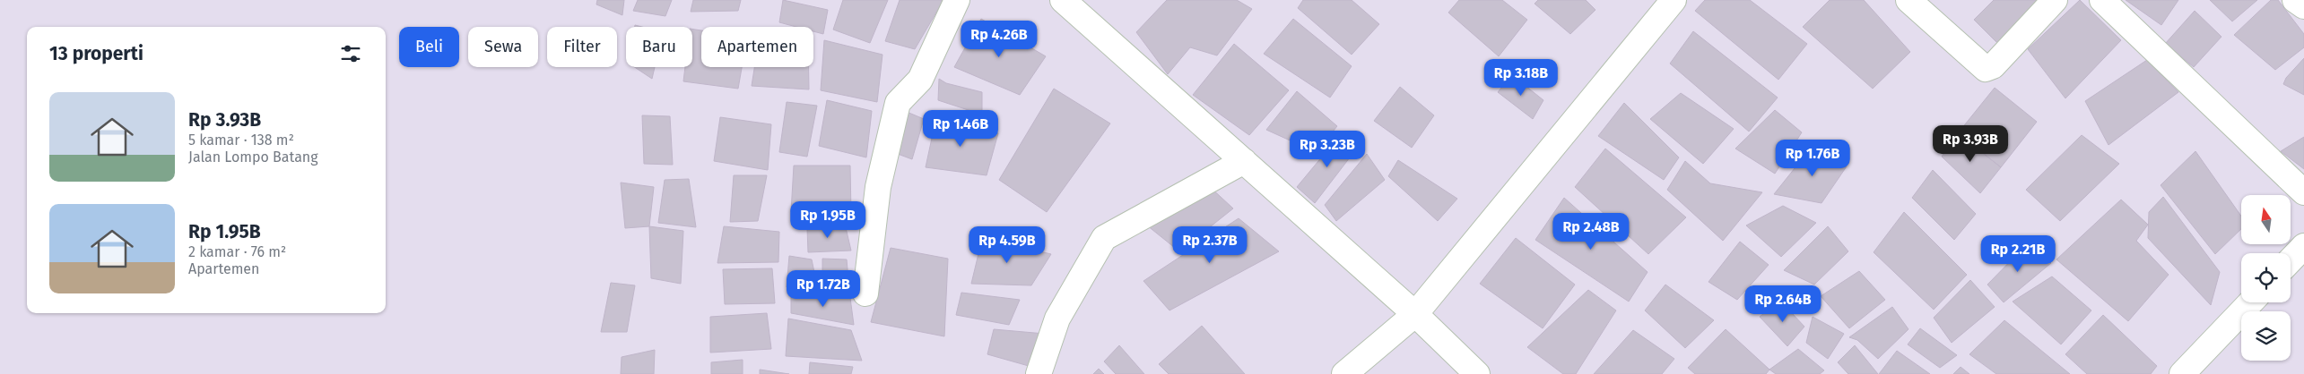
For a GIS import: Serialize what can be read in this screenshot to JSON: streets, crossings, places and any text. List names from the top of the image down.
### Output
{
  "north": "top",
  "page": {
    "price": [
      "Rp 4.26B",
      "Rp 3.18B",
      "Rp 1.46B",
      "Rp 3.93B",
      "Rp 3.23B",
      "Rp 1.76B",
      "Rp 1.95B",
      "Rp 2.48B",
      "Rp 4.59B",
      "Rp 2.37B",
      "Rp 2.21B",
      "Rp 1.72B",
      "Rp 2.64B"
    ],
    "chip": [
      "Beli",
      "Sewa",
      "Filter",
      "Baru",
      "Apartemen"
    ],
    "heading": "13 properti",
    "list": [
      {
        "name": "Rp 3.93B",
        "note": "5 kamar · 138 m² · Jalan Lompo Batang"
      },
      {
        "name": "Rp 1.95B",
        "note": "2 kamar · 76 m² · Apartemen"
      }
    ]
  }
}
